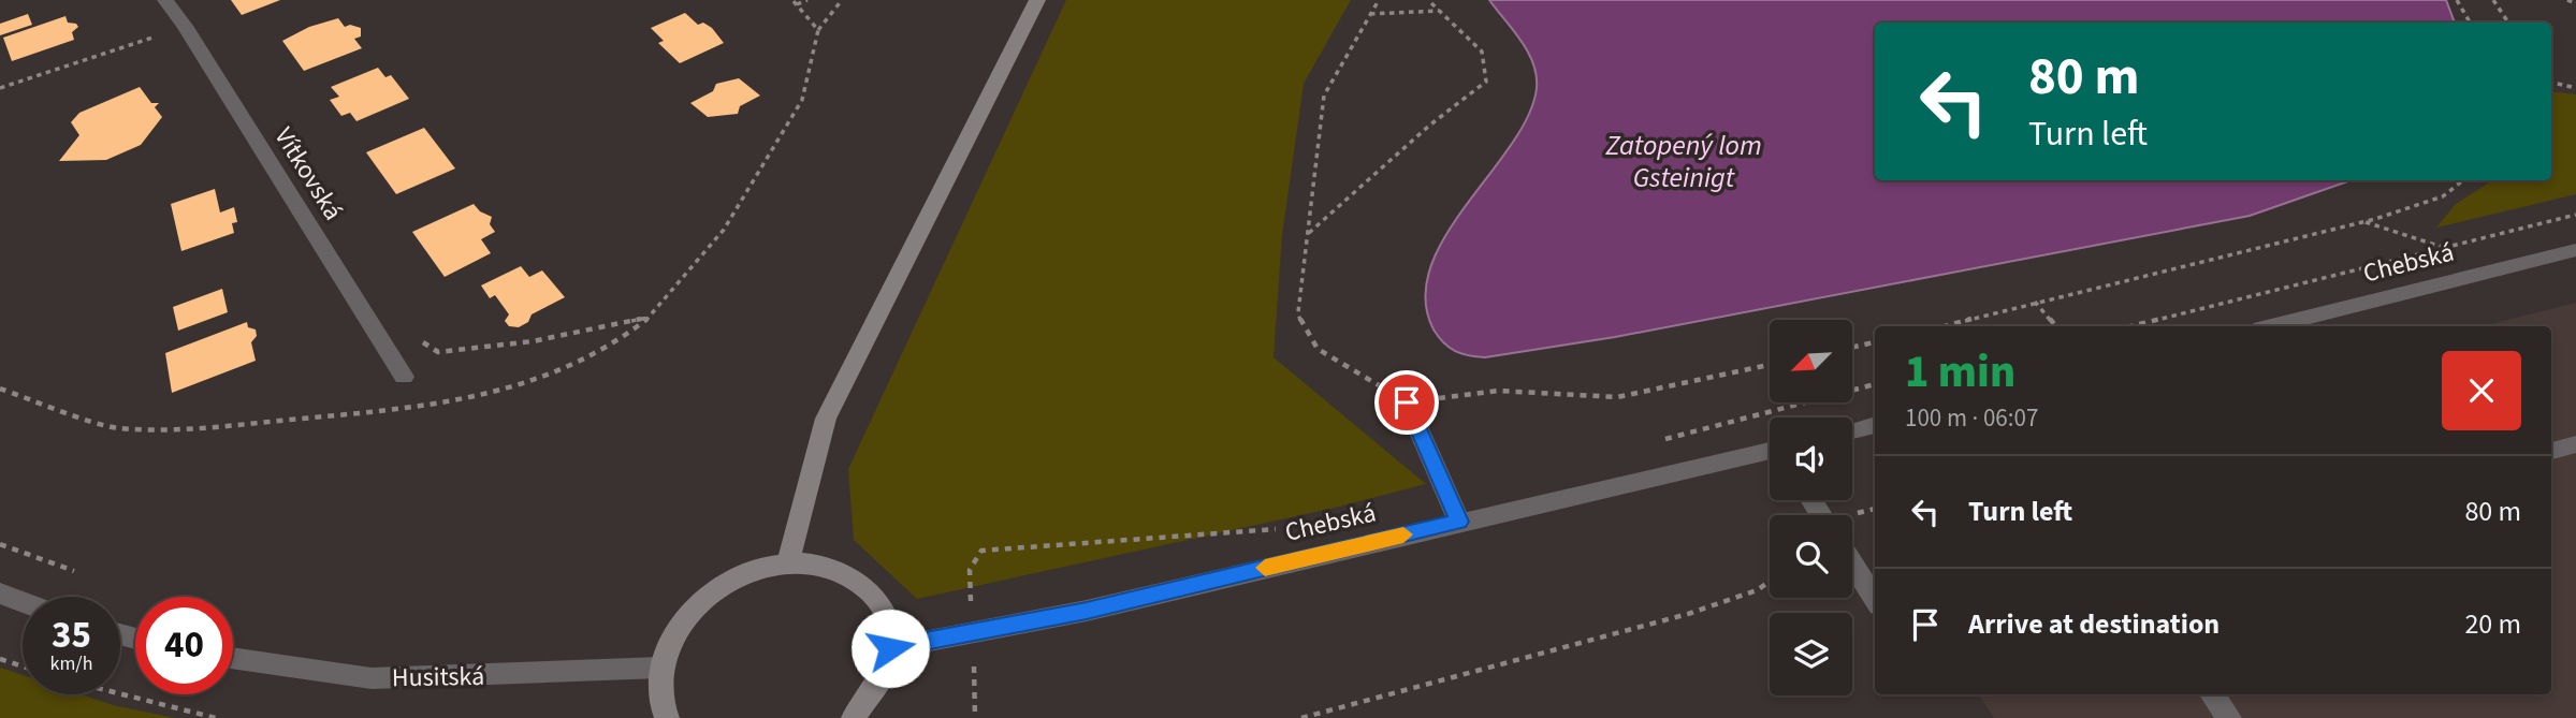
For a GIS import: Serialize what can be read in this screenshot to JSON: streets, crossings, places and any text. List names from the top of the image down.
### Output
{
  "streets": {
    "street": ["Vítkovská", "Chebská", "Husitská"]
  },
  "water": ["Zatopený lom Gsteinigt"],
  "north": "bottom left",
  "page": {
    "turn": ["80 m", "Turn left"],
    "heading": ["1 min", "100 m · 06:07"],
    "list": [
      {
        "name": "Turn left",
        "value": "80 m"
      },
      {
        "name": "Arrive at destination",
        "value": "20 m"
      }
    ],
    "speed": "35 km/h",
    "limit": "40"
  }
}
